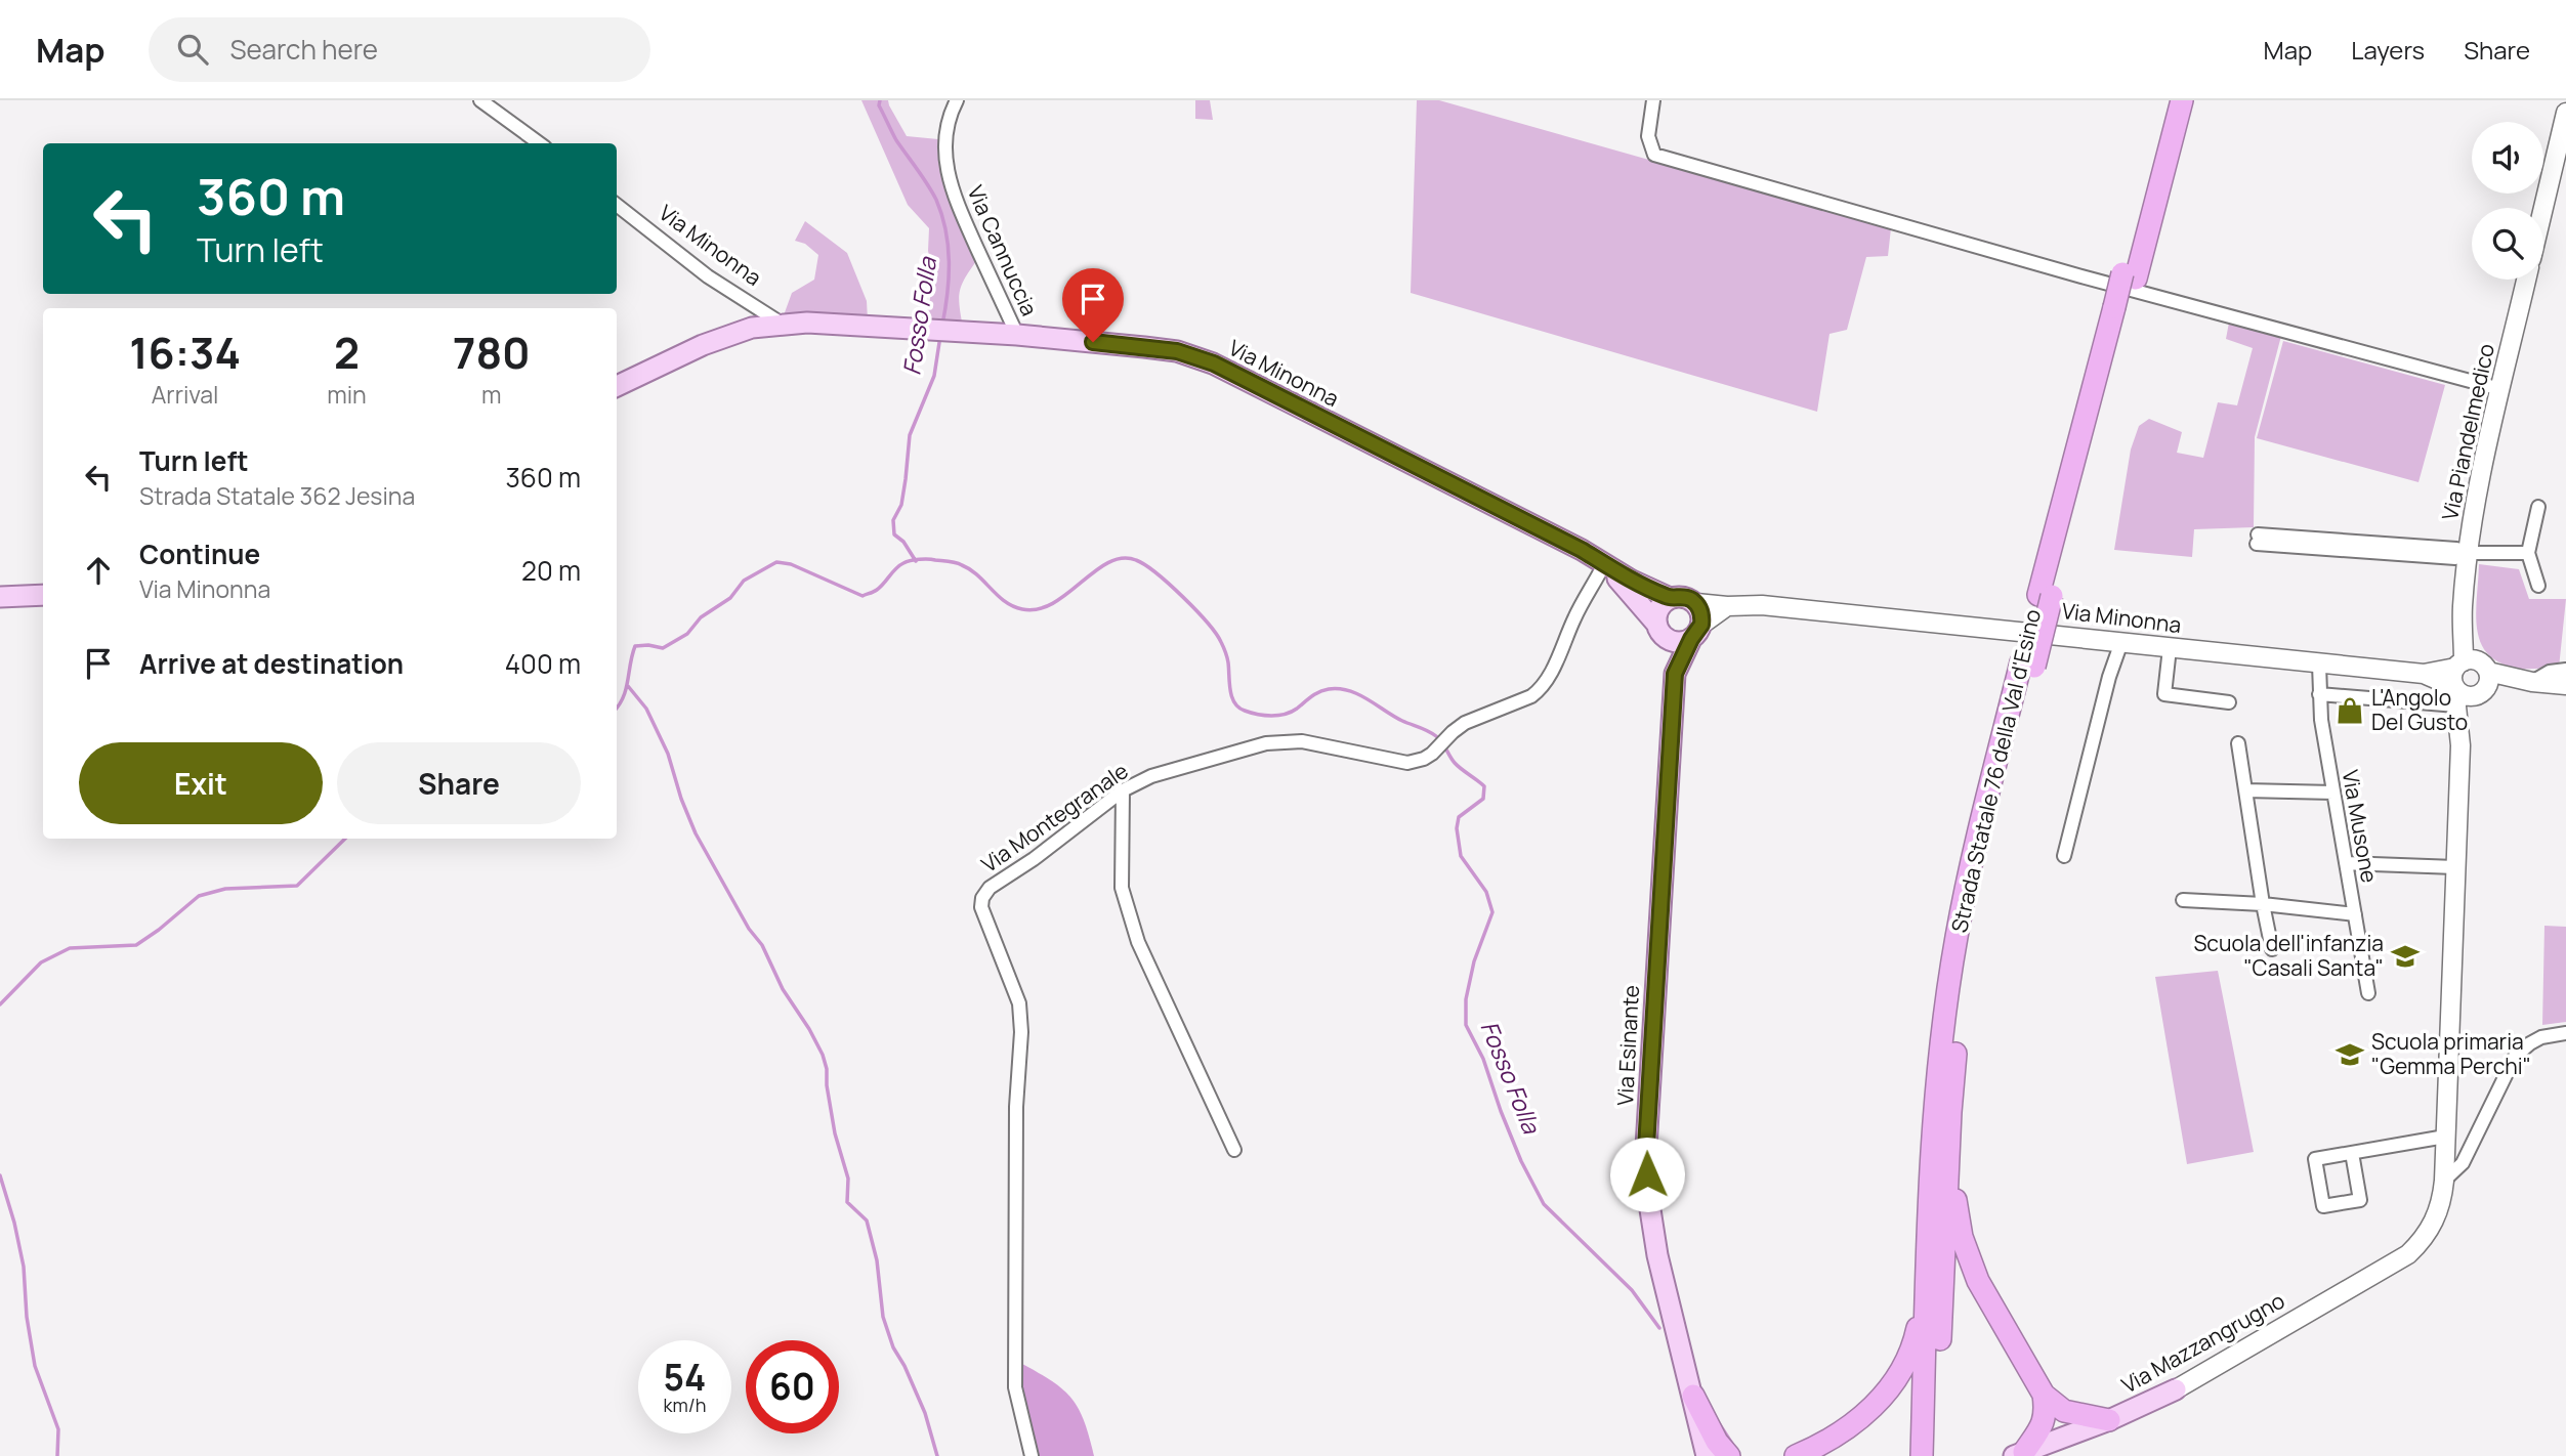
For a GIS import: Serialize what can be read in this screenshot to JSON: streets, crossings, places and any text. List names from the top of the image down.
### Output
{
  "streets": {
    "highway": ["Strada Statale 76 della Val d'Esino"],
    "main road": [
      "Via Minonna",
      "Via Piandelmedico",
      "Via Esinante",
      "Via Mazzangrugno"
    ],
    "street": ["Via Cannuccia", "Via Montegranale", "Via Musone"]
  },
  "crossings": [
    ["Via Minonna", "Via Cannuccia"],
    ["Via Minonna", "Via Piandelmedico"],
    ["Via Minonna", "Via Montegranale"],
    ["Via Minonna", "Via Musone"],
    ["Via Minonna", "Via Esinante"]
  ],
  "water": ["Fosso Folla"],
  "places": {
    "shop": ["L'Angolo Del Gusto"],
    "school or university": ["Scuola dell'infanzia \"Casali Santa\"", "Scuola primaria \"Gemma Perchi\""]
  },
  "page": {
    "header": "Map",
    "search": "Search here",
    "nav": ["Map", "Layers", "Share"],
    "turn": ["360 m", "Turn left"],
    "eta": [
      "16:34",
      "Arrival",
      "2",
      "min",
      "780",
      "m"
    ],
    "list": [
      {
        "name": "Turn left",
        "note": "Strada Statale 362 Jesina",
        "value": "360 m"
      },
      {
        "name": "Continue",
        "note": "Via Minonna",
        "value": "20 m"
      },
      {
        "name": "Arrive at destination",
        "value": "400 m"
      }
    ],
    "buttons": ["Exit", "Share"],
    "speed": "54 km/h",
    "limit": "60"
  }
}
